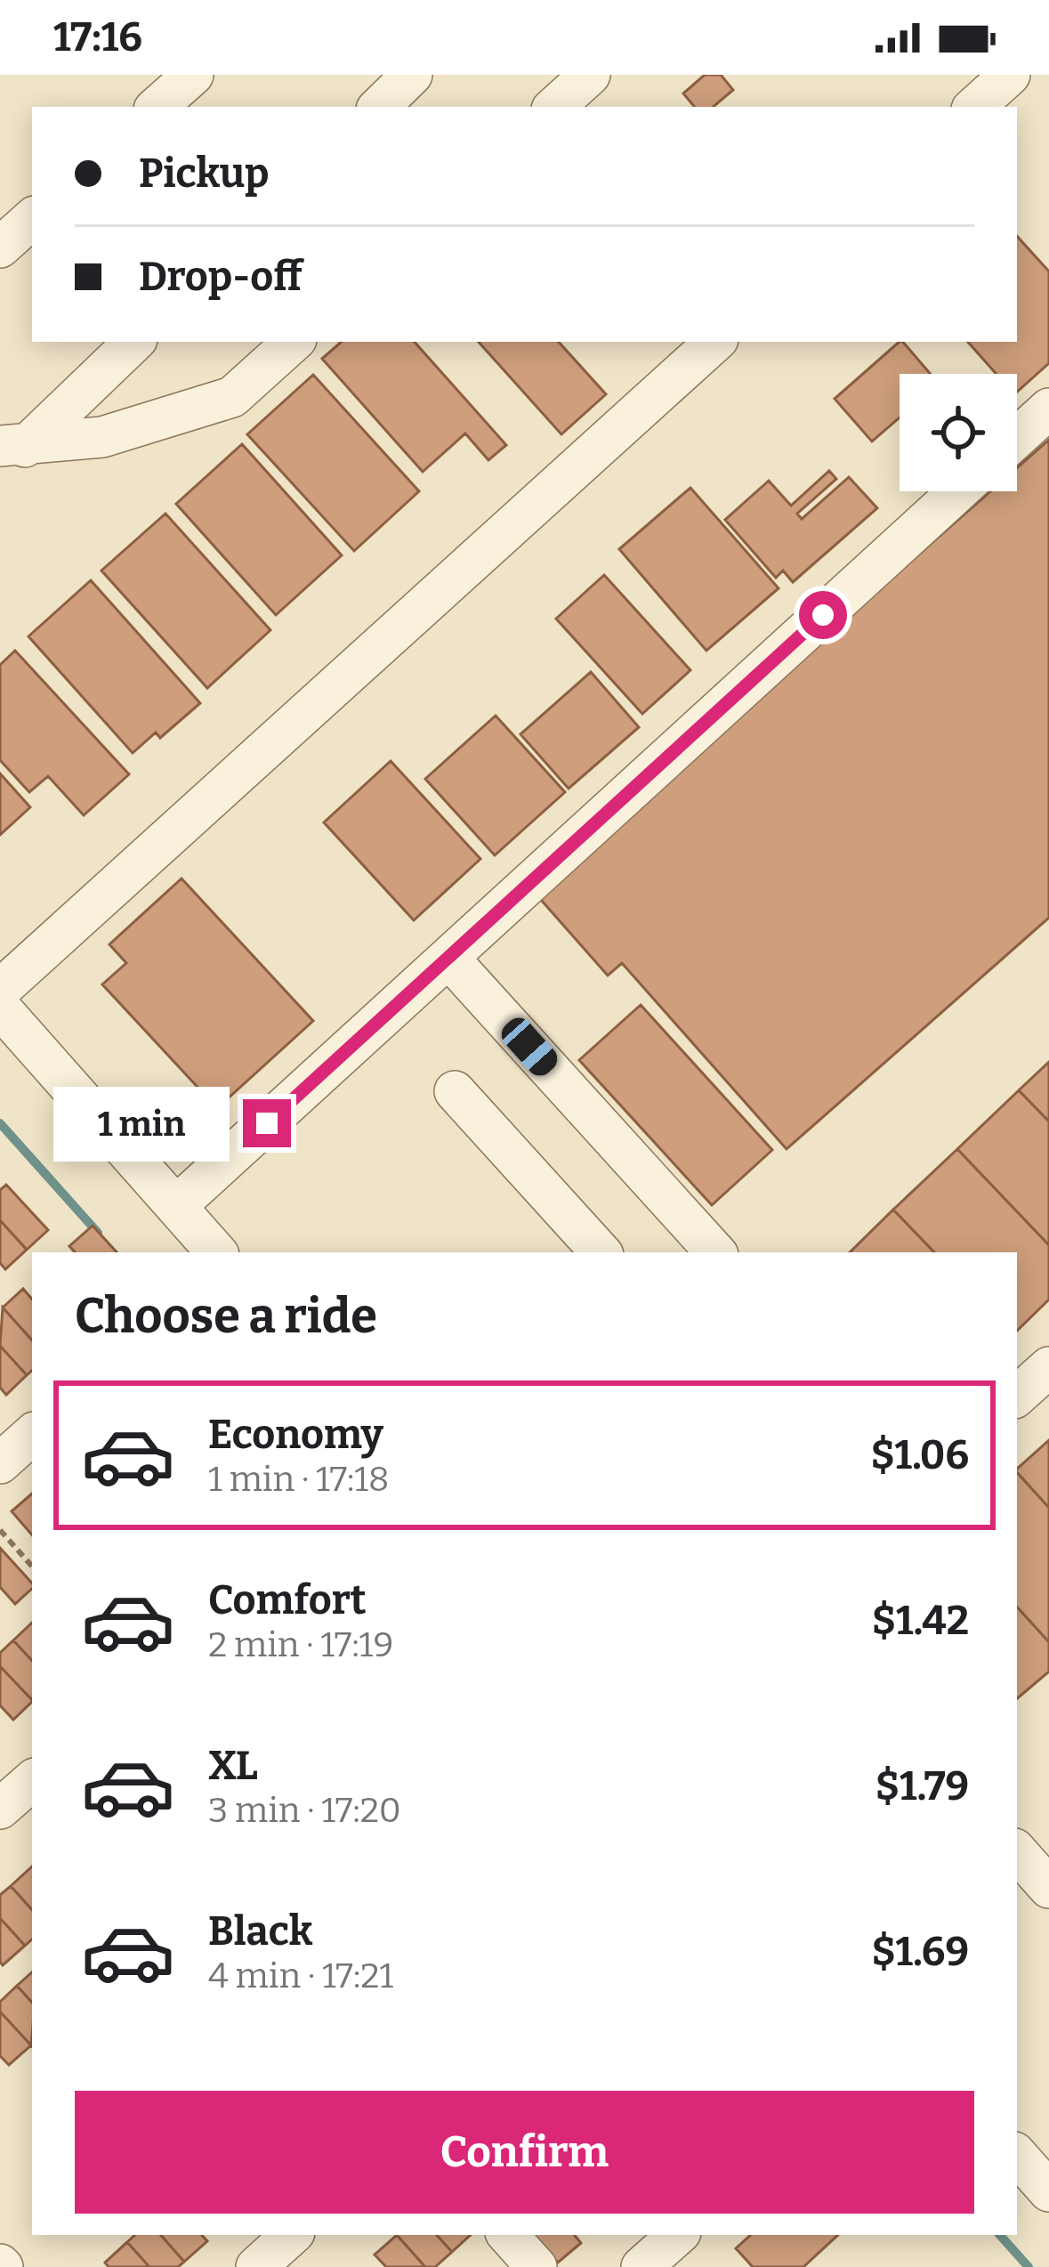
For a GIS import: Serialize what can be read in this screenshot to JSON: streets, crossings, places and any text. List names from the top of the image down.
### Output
{
  "page": {
    "status": "17:16",
    "banner": ["Pickup", "Drop-off"],
    "bubble": "1 min",
    "heading": "Choose a ride",
    "list": [
      {
        "name": "Economy",
        "note": "1 min · 17:18",
        "value": "$1.06"
      },
      {
        "name": "Comfort",
        "note": "2 min · 17:19",
        "value": "$1.42"
      },
      {
        "name": "XL",
        "note": "3 min · 17:20",
        "value": "$1.79"
      },
      {
        "name": "Black",
        "note": "4 min · 17:21",
        "value": "$1.69"
      }
    ],
    "buttons": "Confirm"
  }
}
